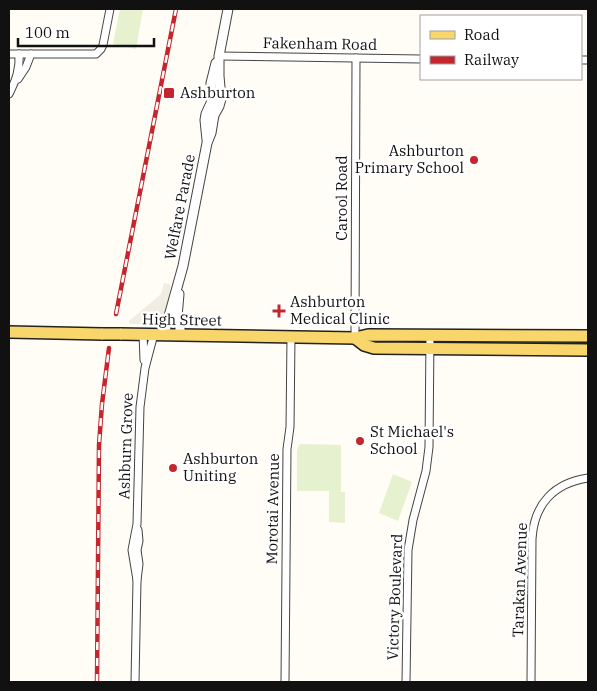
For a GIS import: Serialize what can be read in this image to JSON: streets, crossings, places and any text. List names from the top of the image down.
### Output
{
  "streets": {
    "main road": ["High Street"],
    "street": [
      "Fakenham Road",
      "Carool Road",
      "Welfare Parade",
      "Ashburn Grove",
      "Morotai Avenue",
      "Tarakan Avenue",
      "Victory Boulevard"
    ]
  },
  "crossings": [
    ["Fakenham Road", "Carool Road"],
    ["Fakenham Road", "Welfare Parade"],
    ["Carool Road", "High Street"],
    ["Welfare Parade", "High Street"],
    ["Welfare Parade", "Ashburn Grove"],
    ["High Street", "Ashburn Grove"],
    ["High Street", "Morotai Avenue"],
    ["High Street", "Victory Boulevard"]
  ],
  "places": {
    "transit": ["Ashburton"],
    "other": ["Ashburton Primary School", "St Michael's School", "Ashburton Uniting"],
    "health": ["Ashburton Medical Clinic"]
  },
  "legend": ["Road", "Railway"],
  "scale_bar": "100 m"
}
